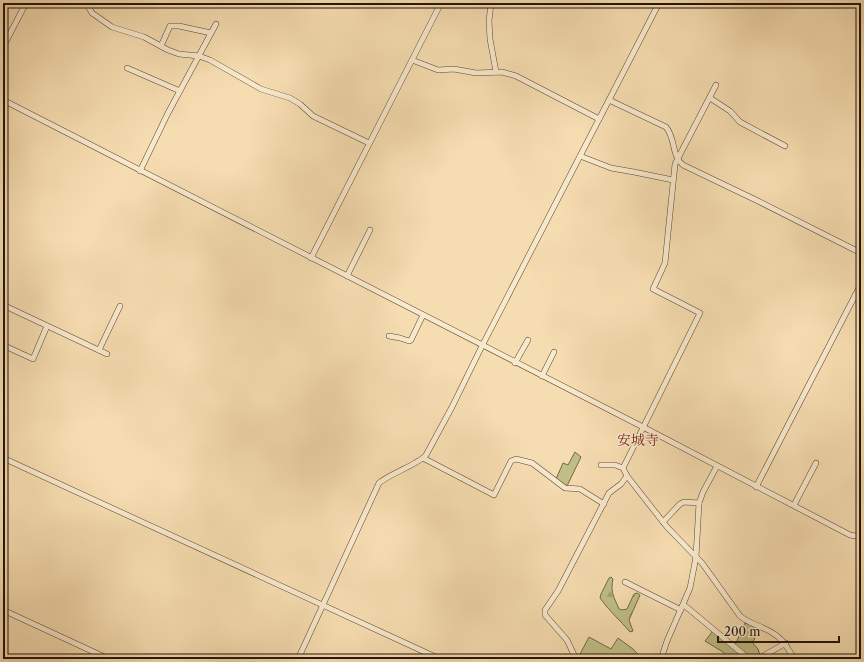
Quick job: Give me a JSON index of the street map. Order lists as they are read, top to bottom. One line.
{"districts":["安城寺"],"scale_bar":"200 m"}
